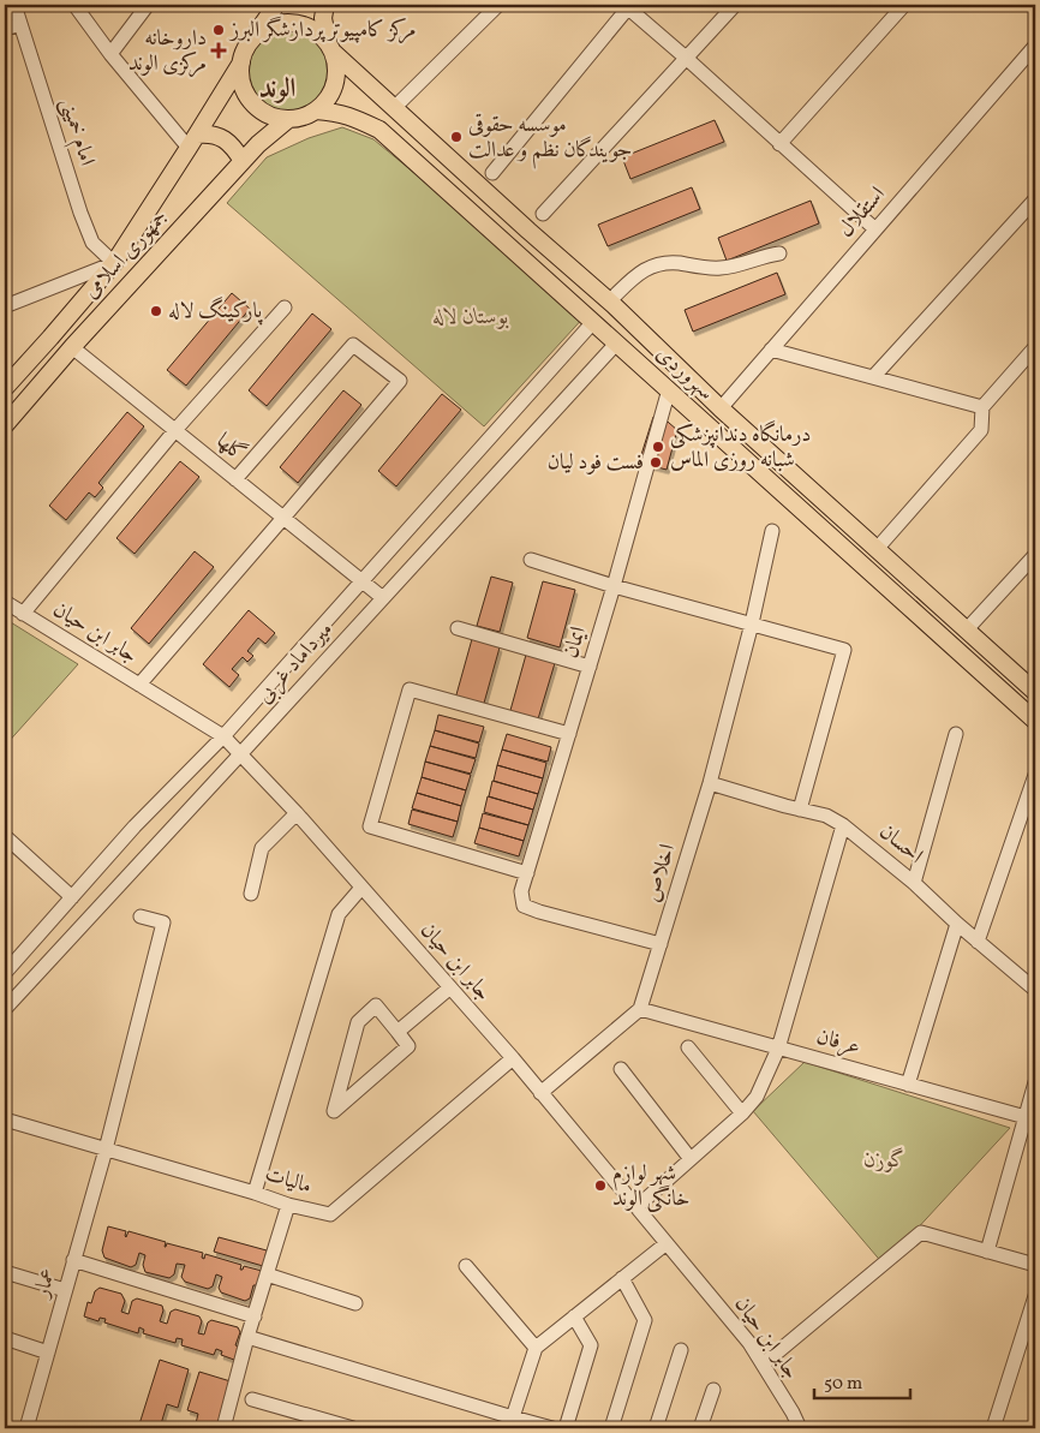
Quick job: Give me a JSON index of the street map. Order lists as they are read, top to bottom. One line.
{"streets":{"main road":["جمهوری اسلامی","سهروردی"],"street":["امام خمینی","استقلال","گلها","جابر ابن حیان","ایمان","میرداماد غربی","احسان","اخلاص","عرفان","مالیات","عمار"]},"crossings":[["امام خمینی","جمهوری اسلامی"],["استقلال","سهروردی"],["جمهوری اسلامی","سهروردی"],["جمهوری اسلامی","گلها"],["سهروردی","ایمان"],["سهروردی","میرداماد غربی"],["گلها","میرداماد غربی"],["جابر ابن حیان","میرداماد غربی"],["جابر ابن حیان","مالیات"],["ایمان","اخلاص"],["احسان","اخلاص"],["اخلاص","عرفان"],["مالیات","عمار"]],"districts":["الوند"],"parks":["بوستان لاله","گوزن"],"places":{"other":["مرکز کامپیوتر پردازشگر البرز","موسسه حقوقی جویندگان نظم و عدالت","پارکینگ لاله","درمانگاه دندان‍‍پزشکی شبانه روزی الماس","فست فود لیان","شهر لوازم خانگی الوند"],"health":["داروخانه مرکزی الوند"]},"scale_bar":"50 m"}
